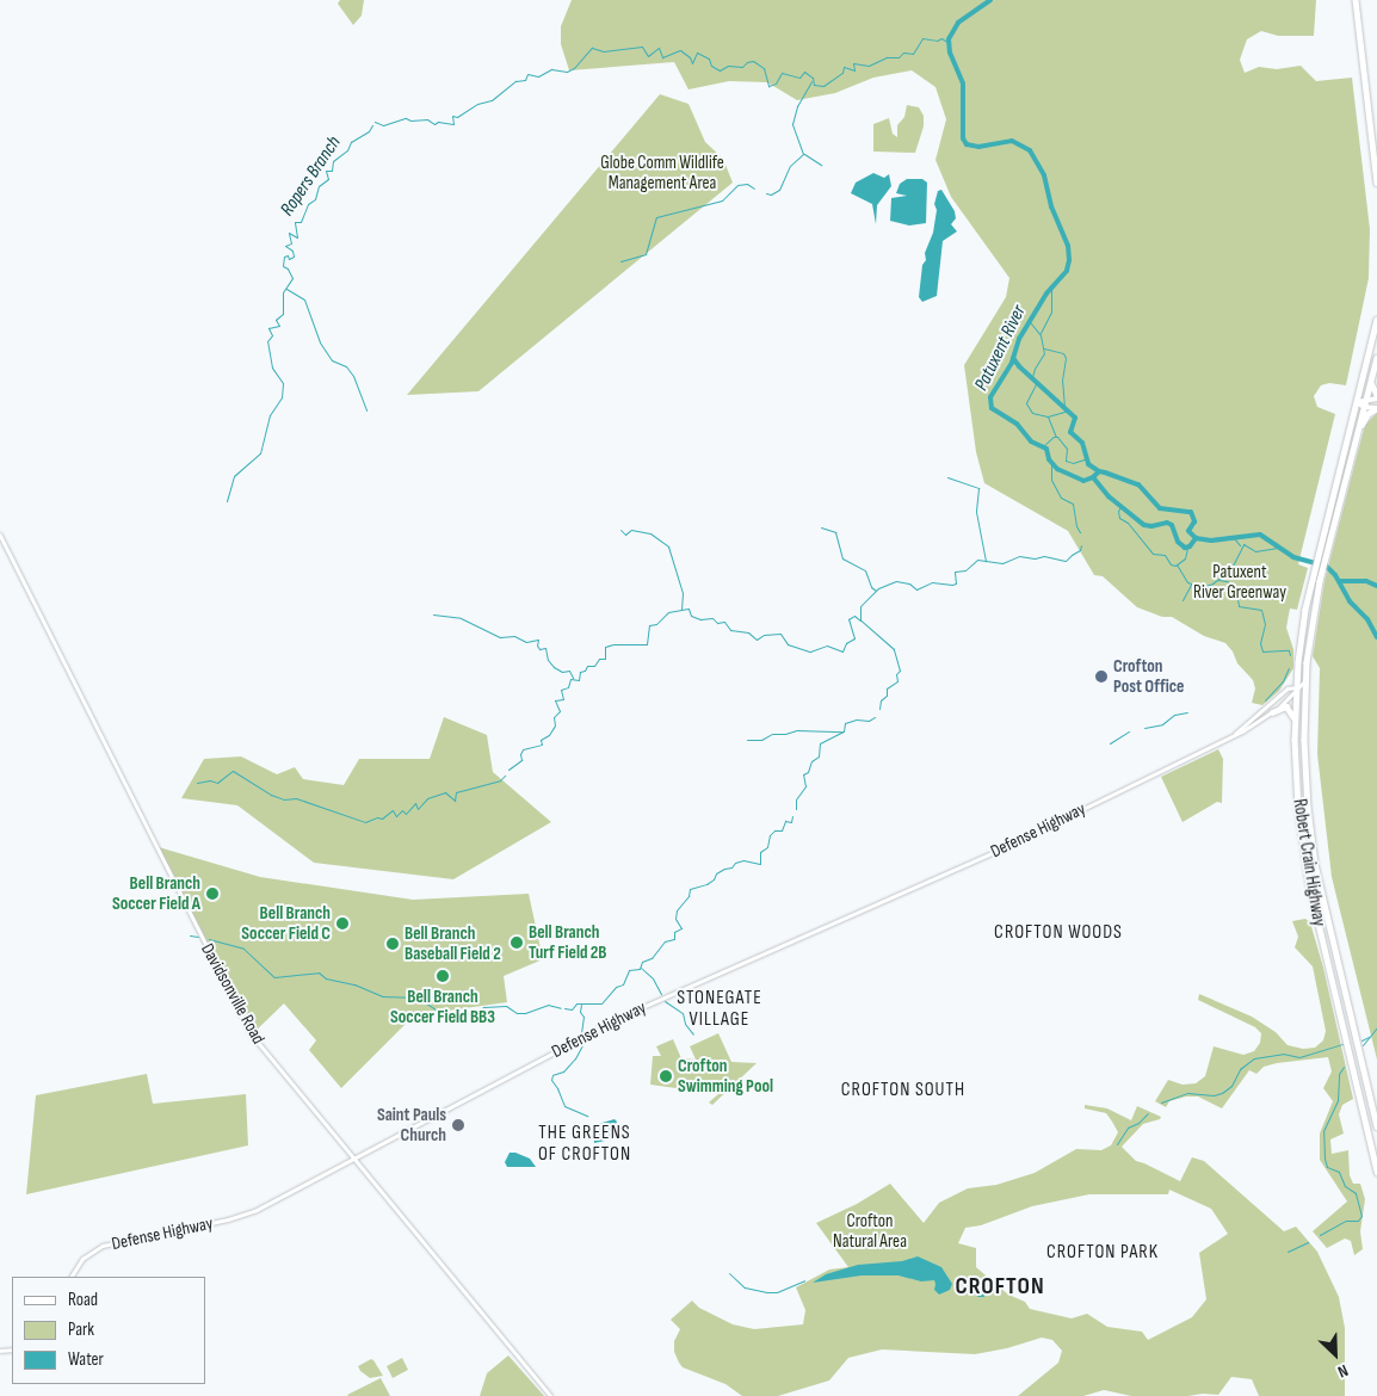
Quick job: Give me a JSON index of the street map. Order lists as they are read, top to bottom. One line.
{"streets":{"highway":["Robert Crain Highway"],"main road":["Defense Highway","Davidsonville Road"]},"crossings":[["Defense Highway","Robert Crain Highway"],["Defense Highway","Davidsonville Road"]],"districts":["CROFTON WOODS","STONEGATE VILLAGE","CROFTON SOUTH","THE GREENS OF CROFTON","CROFTON PARK","CROFTON"],"water":["Ropers Branch","Patuxent River"],"parks":["Globe Comm Wildlife Management Area","Patuxent River Greenway","Crofton Natural Area"],"places":["Crofton Post Office","Bell Branch Soccer Field A","Bell Branch Soccer Field C","Bell Branch Turf Field 2B","Bell Branch Baseball Field 2","Bell Branch Soccer Field BB3","Crofton Swimming Pool","Saint Pauls Church"],"legend":["Road","Park","Water"],"north":"bottom right"}
